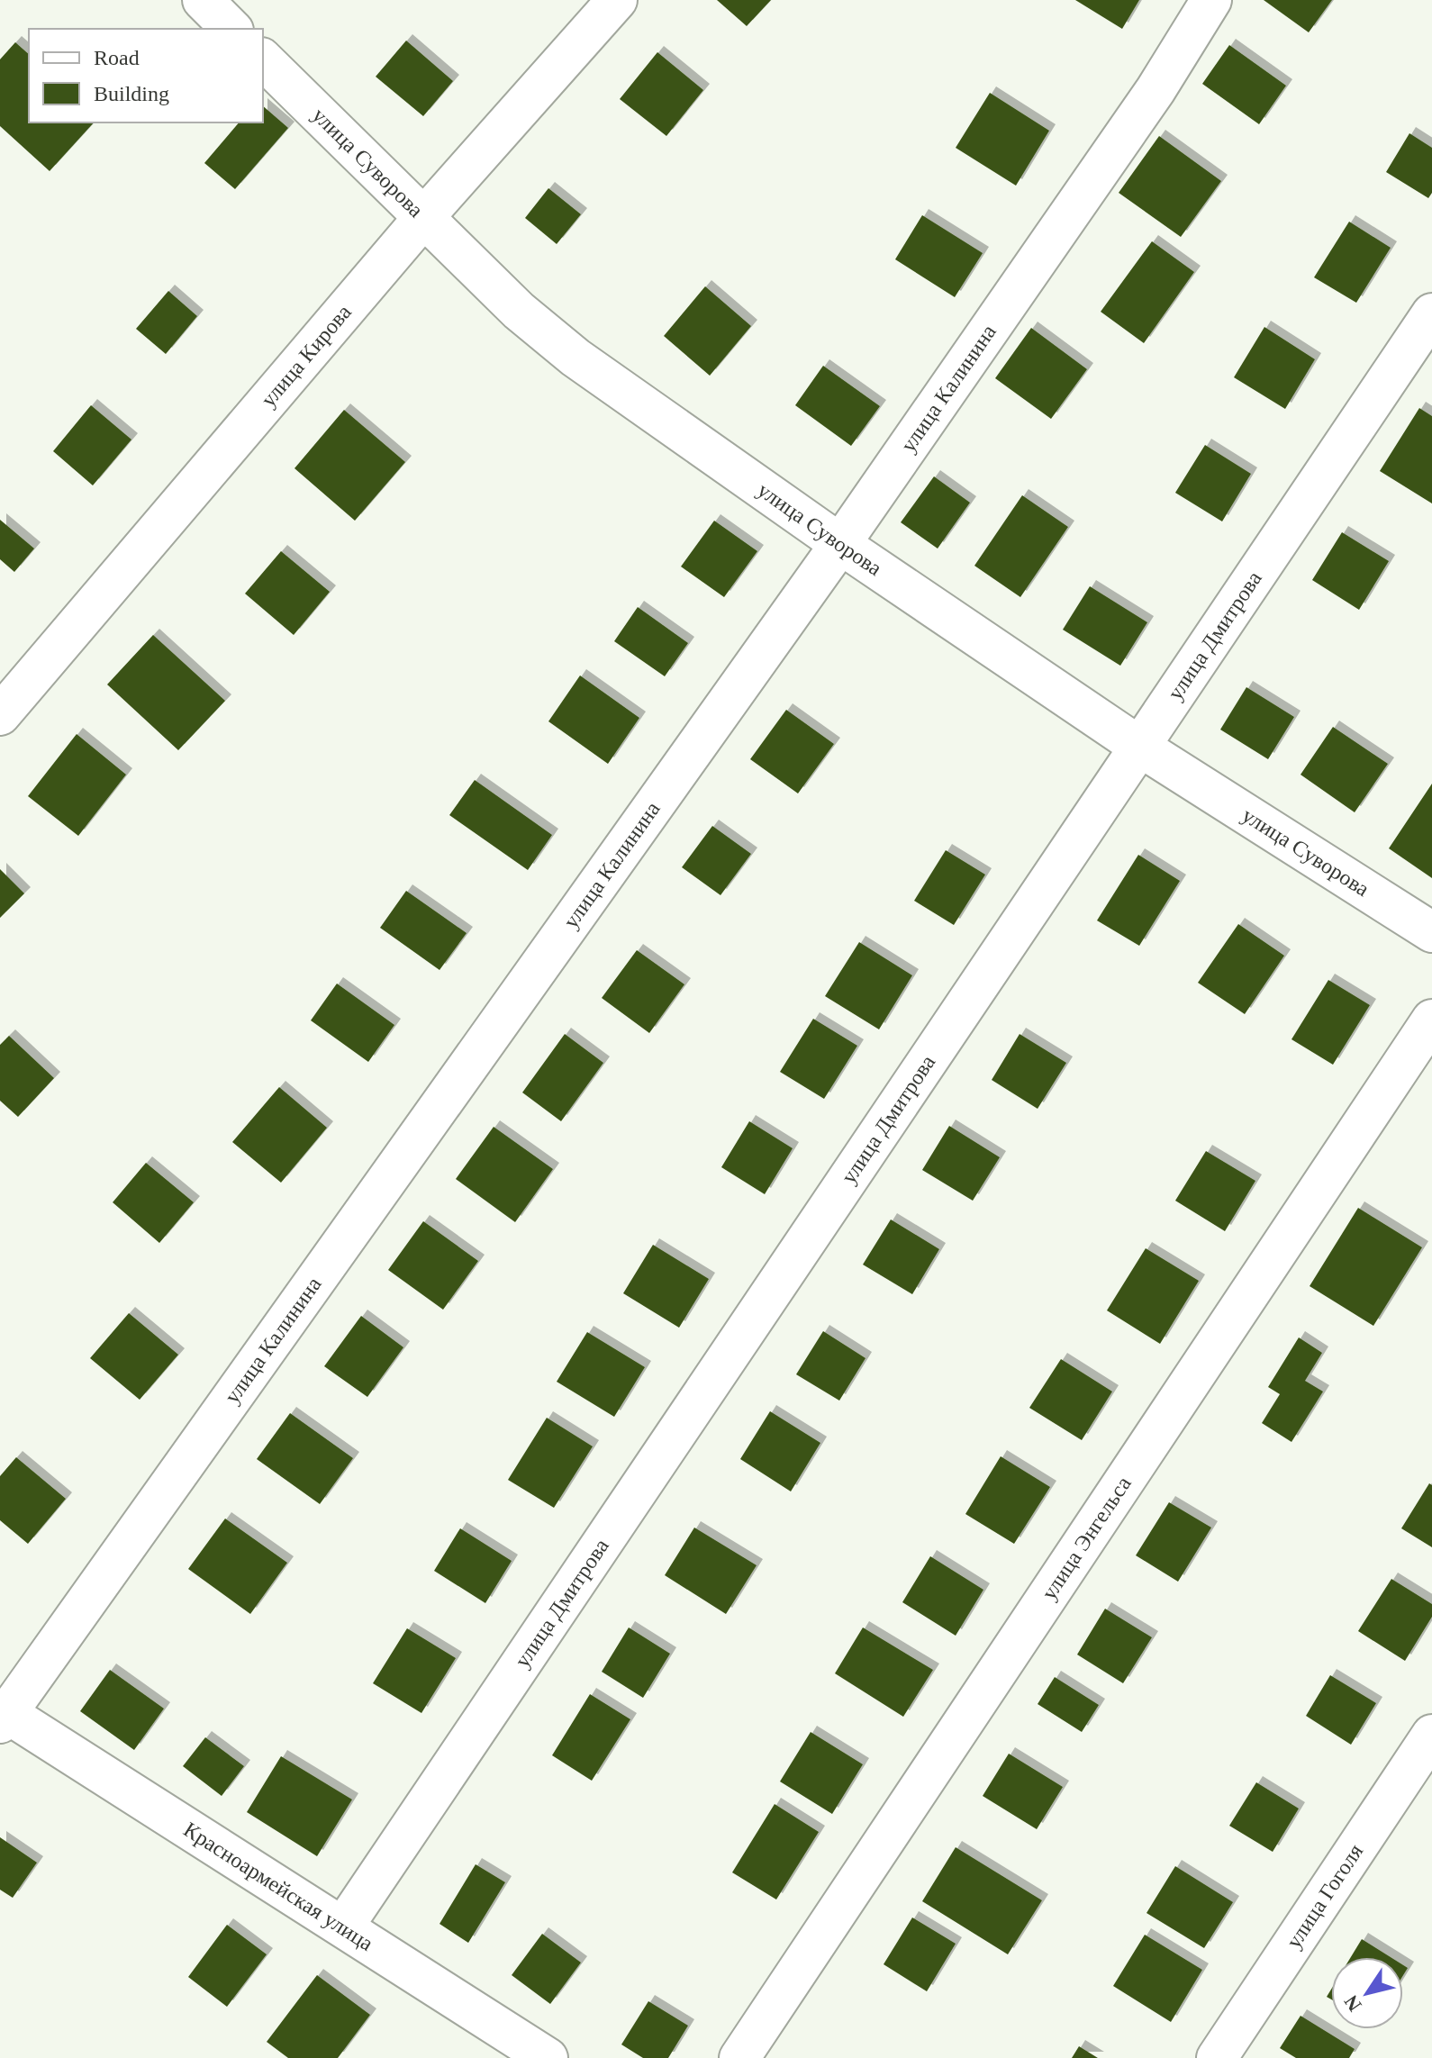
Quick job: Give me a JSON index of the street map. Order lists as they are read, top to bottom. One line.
{"streets":{"street":["улица Суворова","улица Кирова","улица Калинина","улица Дмитрова","улица Энгельса","Красноармейская улица","улица Гоголя"]},"crossings":[["улица Суворова","улица Кирова"],["улица Суворова","улица Калинина"],["улица Суворова","улица Дмитрова"],["улица Калинина","Красноармейская улица"],["улица Дмитрова","Красноармейская улица"]],"legend":["Road","Building"],"north":"bottom left"}
